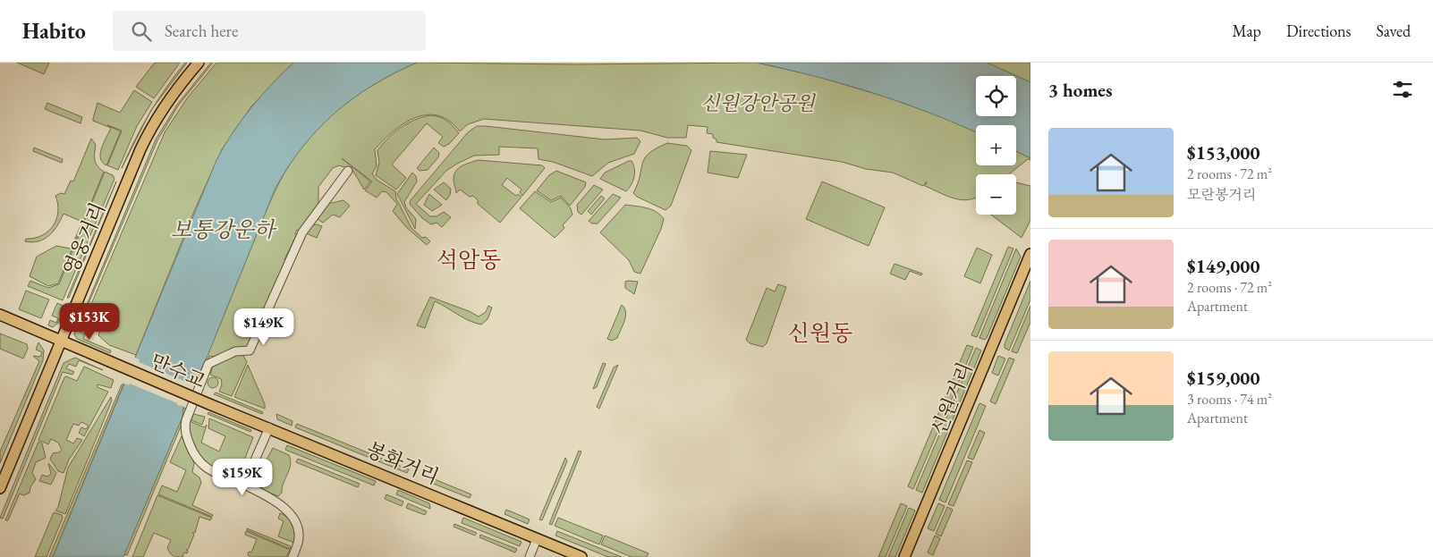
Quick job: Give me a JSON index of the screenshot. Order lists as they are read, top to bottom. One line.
{"streets":{"main road":["영웅거리","만수교","신원거리","봉화거리"]},"crossings":[["영웅거리","만수교"],["만수교","봉화거리"]],"districts":["석암동","신원동"],"water":["보통강운하"],"parks":["신원강안공원"],"page":{"header":"Habito","search":"Search here","nav":["Map","Directions","Saved"],"heading":"3 homes","map_buttons":["+","−"],"list":[{"name":"$153,000","note":"2 rooms · 72 m² · 모란봉거리"},{"name":"$149,000","note":"2 rooms · 72 m² · Apartment"},{"name":"$159,000","note":"3 rooms · 74 m² · Apartment"}],"price":["$153K","$149K","$159K"]}}
